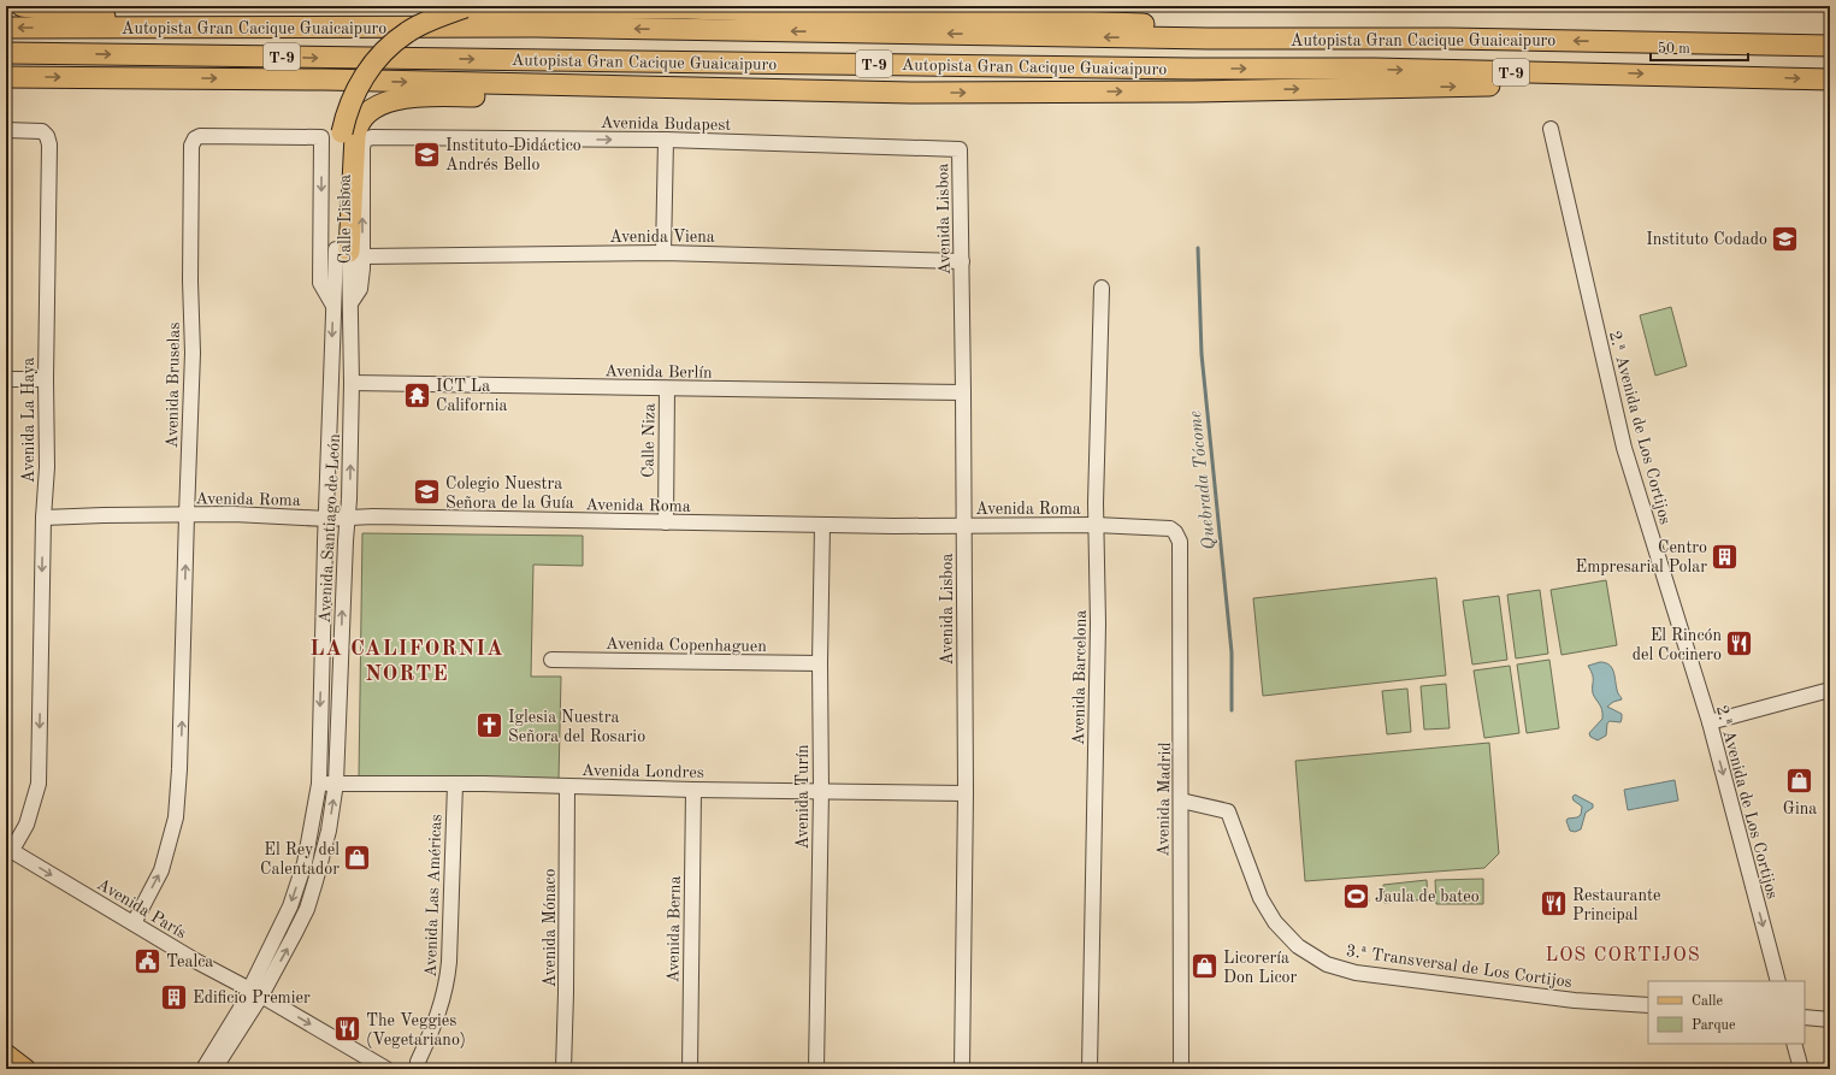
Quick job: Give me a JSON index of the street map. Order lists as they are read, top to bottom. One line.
{"streets":{"highway":["Autopista Gran Cacique Guaicaipuro","T-9"],"street":["Avenida Budapest","Calle Lisboa","Avenida Lisboa","Avenida Viena","Avenida Berlín","Avenida Bruselas","Avenida La Haya","2.ª Avenida de Los Cortijos","Calle Niza","Avenida Roma","Avenida Santiago de León","Avenida Copenhaguen","Avenida Barcelona","Avenida Londres","Avenida Turín","Avenida Madrid","Avenida Las Américas","Avenida París","Avenida Mónaco","Avenida Berna","3.ª Transversal de Los Cortijos"]},"crossings":[["Avenida Budapest","Calle Lisboa"],["Avenida Budapest","Avenida Lisboa"],["Calle Lisboa","Avenida Viena"],["Calle Lisboa","Avenida Santiago de León"],["Avenida Lisboa","Avenida Viena"],["Avenida Lisboa","Avenida Berlín"],["Avenida Lisboa","Avenida Roma"],["Avenida Lisboa","Avenida Londres"],["Avenida Viena","Avenida Santiago de León"],["Avenida Berlín","Calle Niza"],["Avenida Berlín","Avenida Santiago de León"],["Avenida Bruselas","Avenida Roma"],["Avenida Bruselas","Avenida Santiago de León"],["Avenida Bruselas","Avenida París"],["Avenida La Haya","Avenida Roma"],["Avenida La Haya","Avenida París"],["Calle Niza","Avenida Roma"],["Avenida Roma","Avenida Santiago de León"],["Avenida Roma","Avenida Barcelona"],["Avenida Roma","Avenida Turín"],["Avenida Roma","Avenida Madrid"],["Avenida Santiago de León","Avenida Londres"],["Avenida Santiago de León","Avenida París"],["Avenida Copenhaguen","Avenida Turín"],["Avenida Londres","Avenida Turín"],["Avenida Londres","Avenida Las Américas"],["Avenida Londres","Avenida Mónaco"],["Avenida Londres","Avenida Berna"],["Avenida Madrid","3.ª Transversal de Los Cortijos"]],"one_way":["Avenida Budapest","Calle Lisboa","Avenida La Haya","Avenida París"],"districts":["LA CALIFORNIA NORTE","LOS CORTIJOS"],"water":["Quebrada Tócome"],"places":{"school or university":["Instituto Didáctico Andrés Bello","Instituto Codado","Colegio Nuestra Señora de la Guía"],"temple":["ICT La California"],"building":["Centro Empresarial Polar","Edificio Premier"],"restaurant":["El Rincón del Cocinero","Restaurante Principal","The Veggies (Vegetariano)"],"church":["Iglesia Nuestra Señora del Rosario"],"shop":["Gina","El Rey del Calentador","Licorería Don Licor"],"sports":["Jaula de bateo"],"public building":["Tealca"]},"legend":["Calle","Parque"],"scale_bar":"50 m"}
